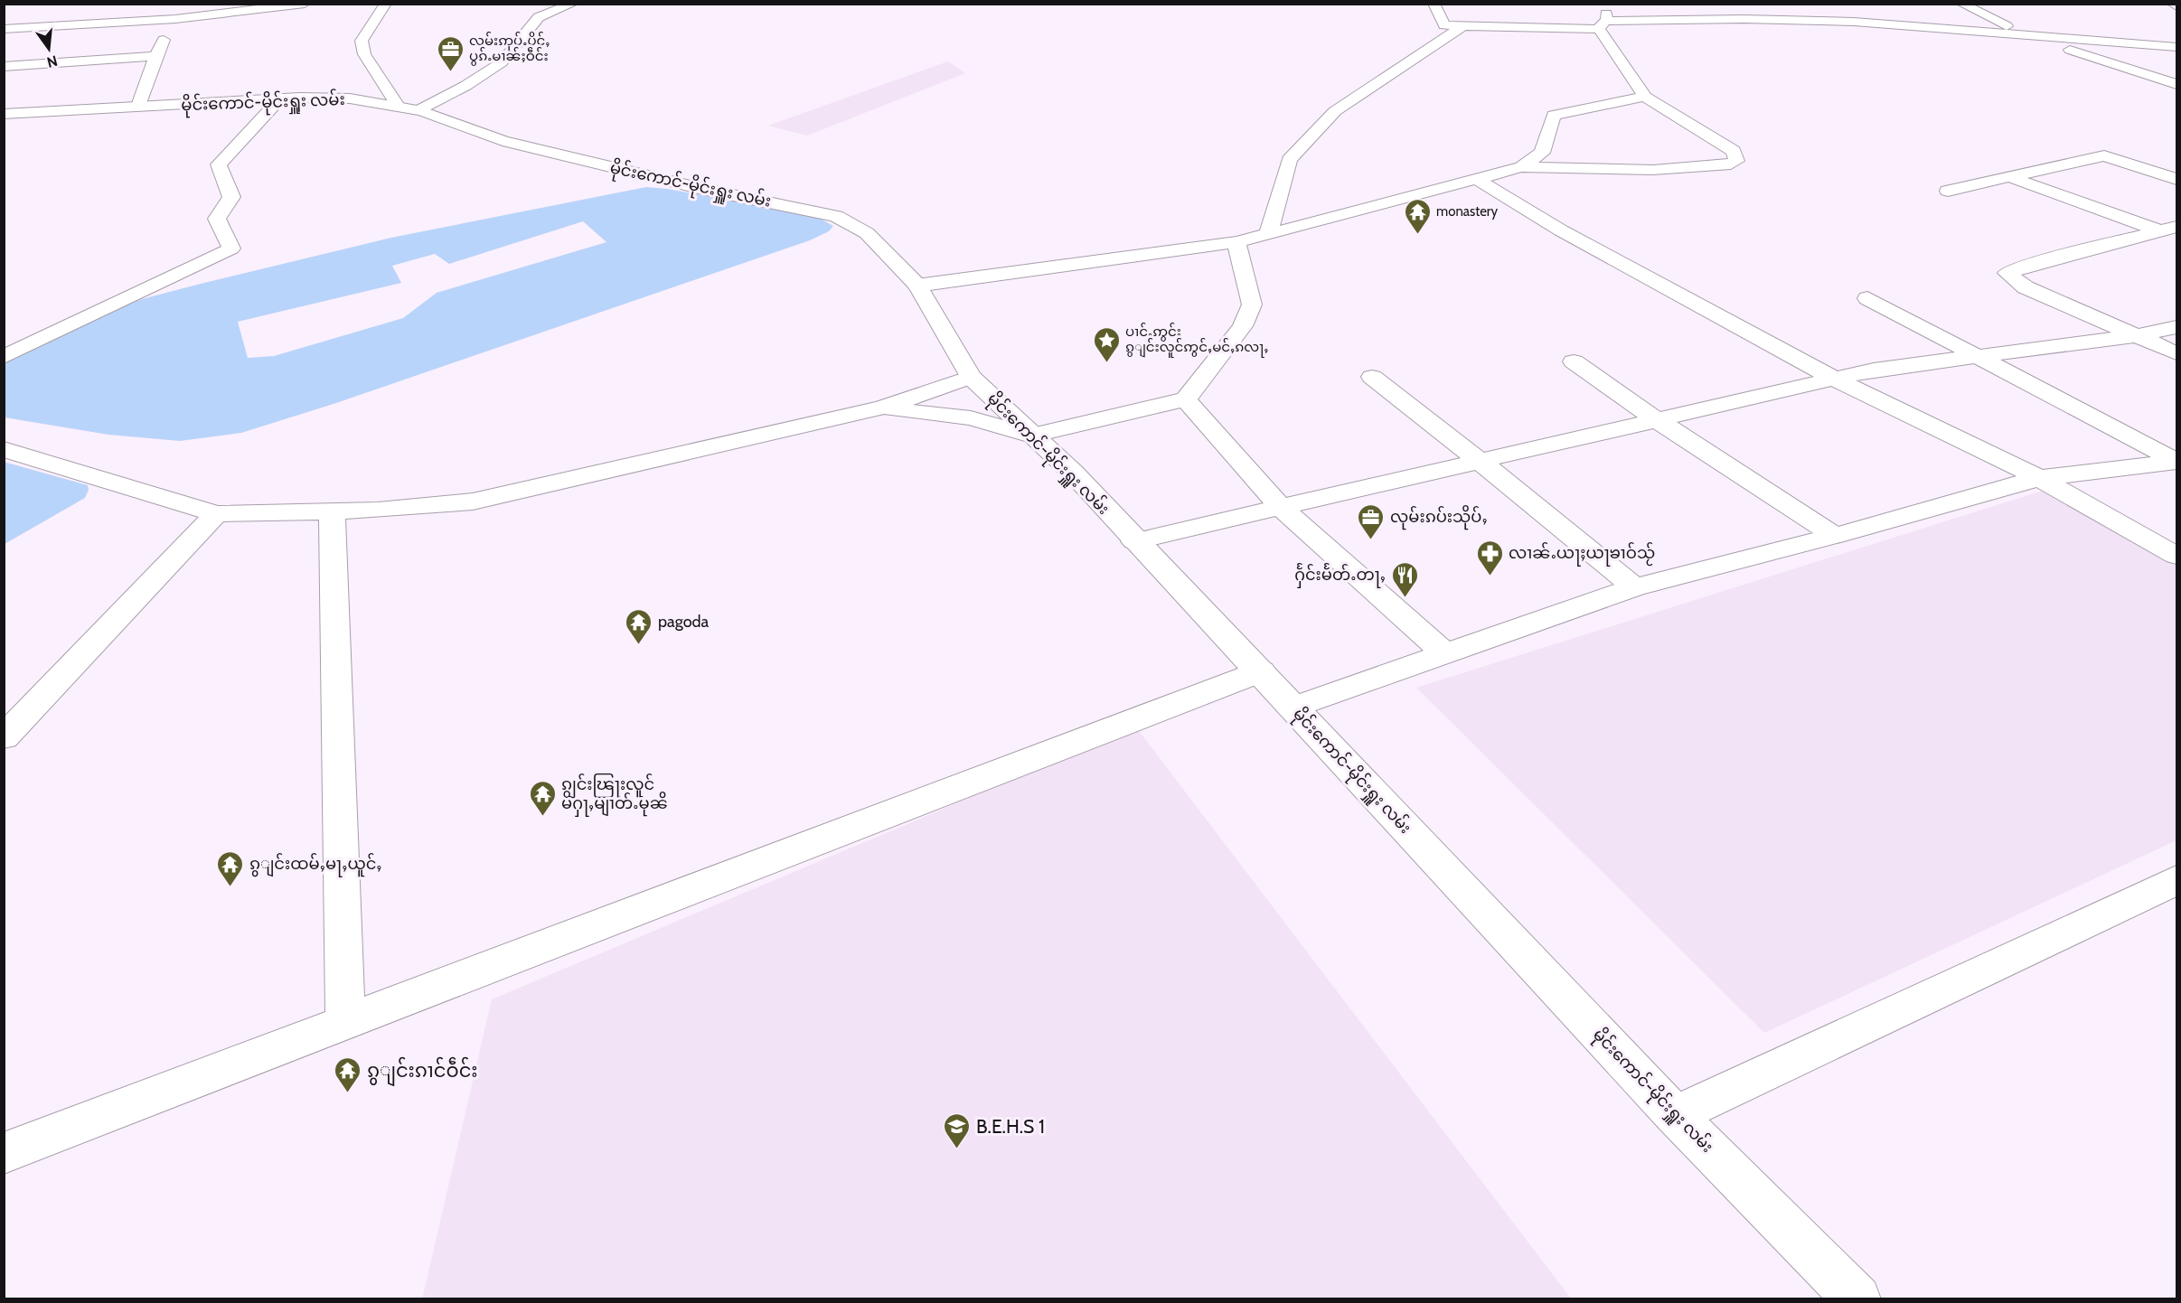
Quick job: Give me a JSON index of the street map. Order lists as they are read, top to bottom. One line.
{"streets":{"street":["မိုင်းကောင်-မိုင်းရှူး လမ်း"]},"places":{"office":["လုမ်းဢုပ်ႉပိူင်ႇ ပွၵ်ႉမၢၼ်ႈဝဵင်း","လုမ်းၵပ်းသိုပ်ႇ"],"temple":["monastery","pagoda","ၵျွင်းၽြႃးလူင် မႁႃႇမျၢတ်ႉမုၼိ","ၵွျင်းထမ်ႇမႃႇယူင်ႇ","ၵွျင်းၵၢင်ဝဵင်း"],"place":["ပၢင်ႇဢွင်ႈ ၵွျင်းလူင်ဢွင်ႇမင်ႇၵလႃႇ"],"pharmacy":["လၢၼ်ႉယႃႈယႃၶၢဝ်သႂ်"],"restaurant":["ႁႅင်းမႅတ်ႉတႃႇ"],"school or university":["B.E.H.S 1"]},"north":"bottom"}
